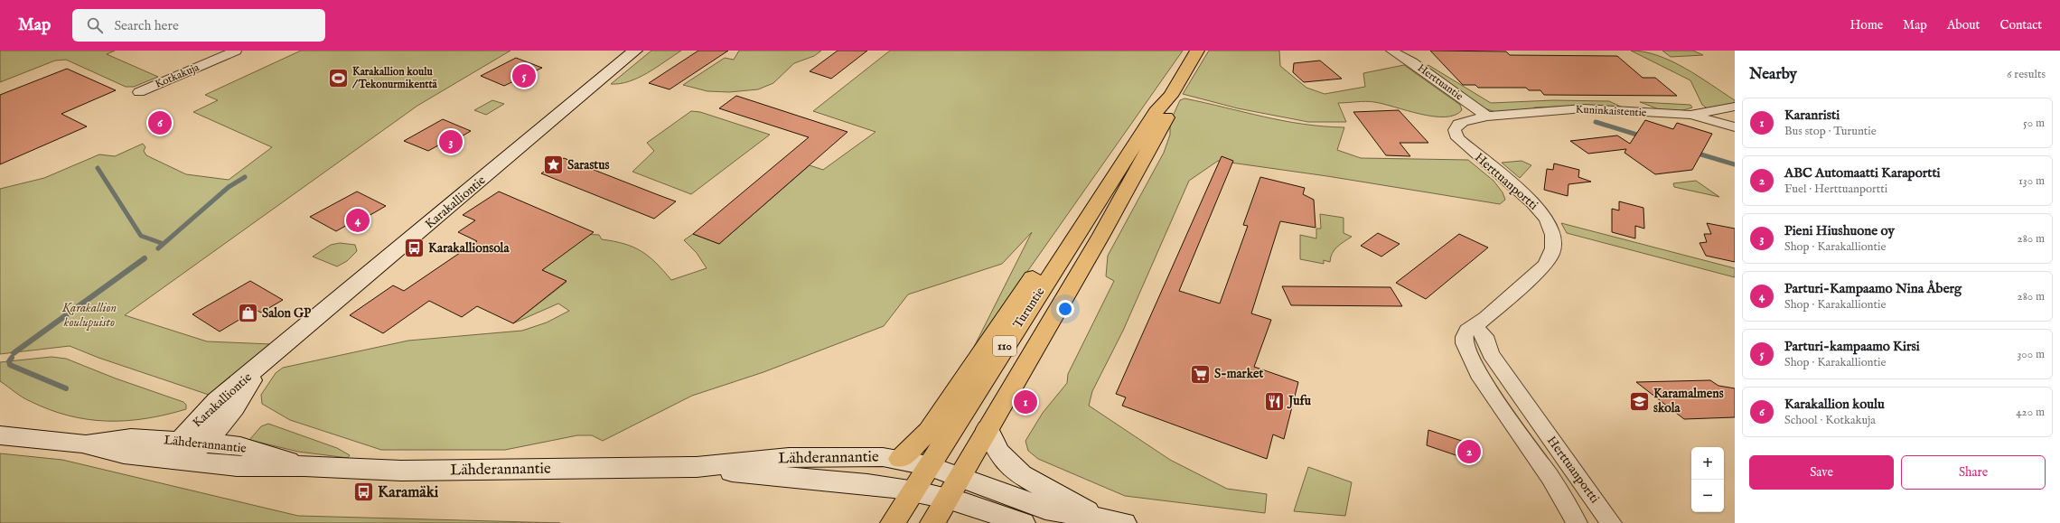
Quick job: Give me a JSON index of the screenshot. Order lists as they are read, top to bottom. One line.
{"streets":{"main road":["Turuntie","110"],"street":["Kotkakuja","Herttuantie","Kuninkaistentie","Herttuanportti","Karakalliontie","Lähderannantie"]},"crossings":[["Herttuantie","Kuninkaistentie"],["Herttuantie","Herttuanportti"],["Kuninkaistentie","Herttuanportti"],["Karakalliontie","Lähderannantie"],["Turuntie","Lähderannantie"]],"parks":["Karakallion koulupuisto"],"places":{"sports":["Karakallion koulu / Tekonurmikenttä"],"place":["Sarastus"],"bus stop":["Karakallionsola","Karamäki"],"shop":["Salon GP"],"supermarket":["S-market"],"restaurant":["Jufu"],"school or university":["Karamalmens skola"]},"page":{"header":"Map","search":"Search here","nav":["Home","Map","About","Contact"],"heading":["Nearby","6 results"],"pins":["5","6","3","4","1","2"],"list":[{"mark":"1","name":"Karanristi","note":"Bus stop · Turuntie","value":"50 m"},{"mark":"2","name":"ABC Automaatti Karaportti","note":"Fuel · Herttuanportti","value":"130 m"},{"mark":"3","name":"Pieni Hiushuone oy","note":"Shop · Karakalliontie","value":"280 m"},{"mark":"4","name":"Parturi-Kampaamo Nina Åberg","note":"Shop · Karakalliontie","value":"280 m"},{"mark":"5","name":"Parturi-kampaamo Kirsi","note":"Shop · Karakalliontie","value":"300 m"},{"mark":"6","name":"Karakallion koulu","note":"School · Kotkakuja","value":"420 m"}],"buttons":["Save","Share"],"map_buttons":["+","−"]}}
